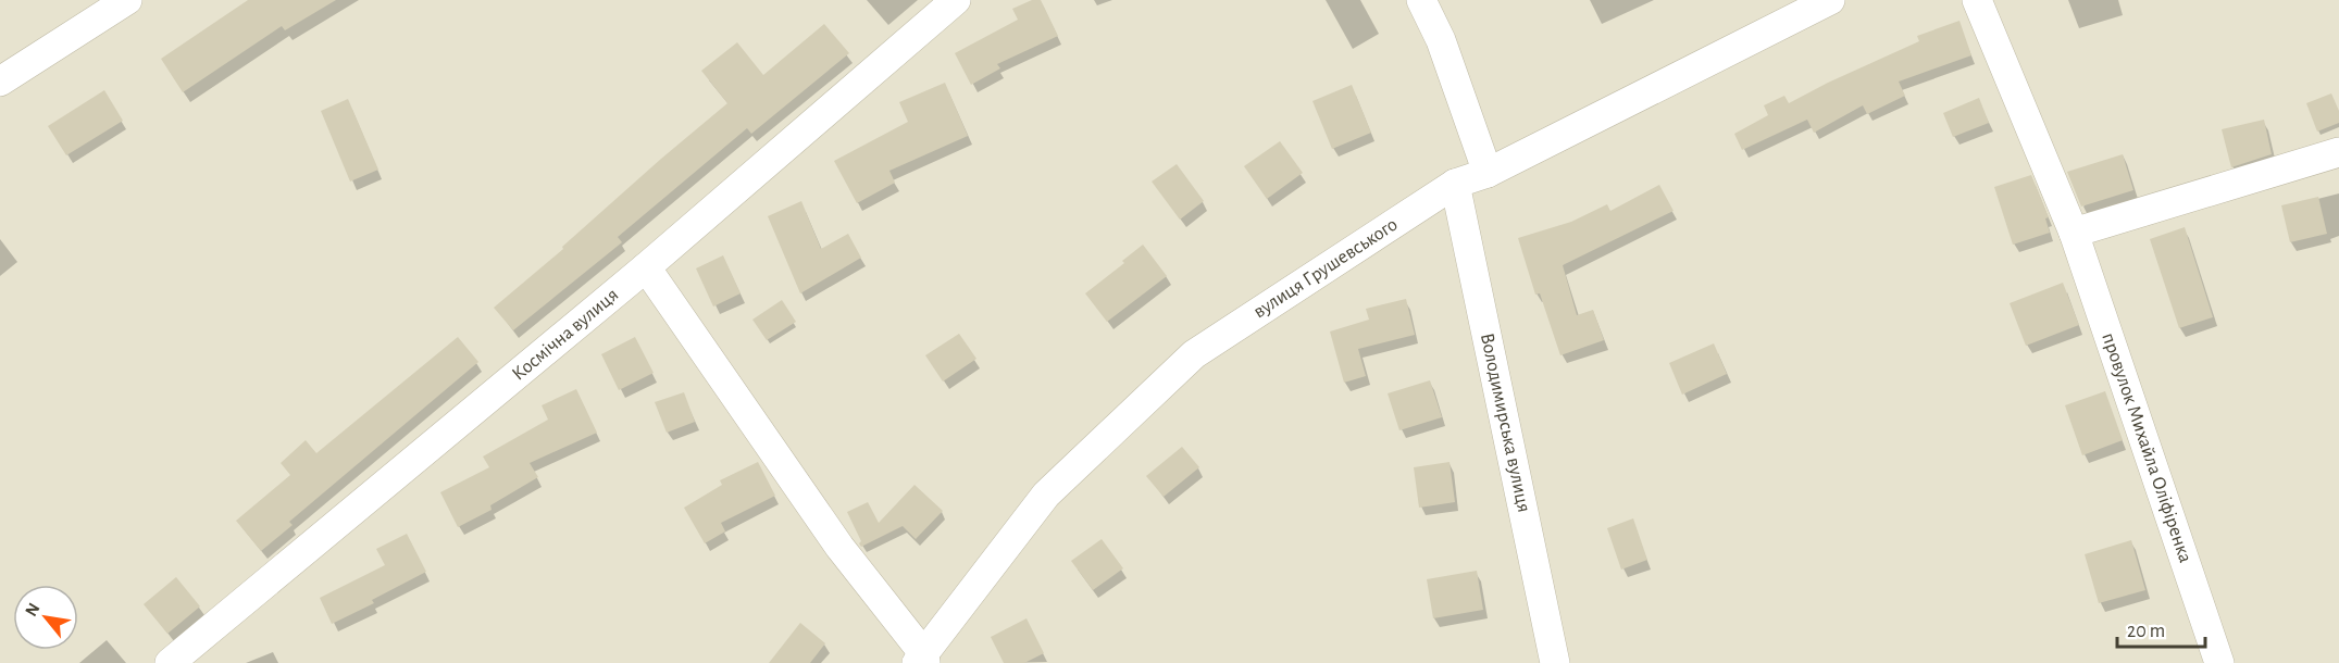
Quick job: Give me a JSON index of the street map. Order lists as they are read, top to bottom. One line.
{"streets":{"street":["вулиця Грушевського","Космічна вулиця","Володимирська вулиця","провулок Михайла Оліфіренка"]},"crossings":[["вулиця Грушевського","Володимирська вулиця"]],"scale_bar":"20 m","north":"top left"}
